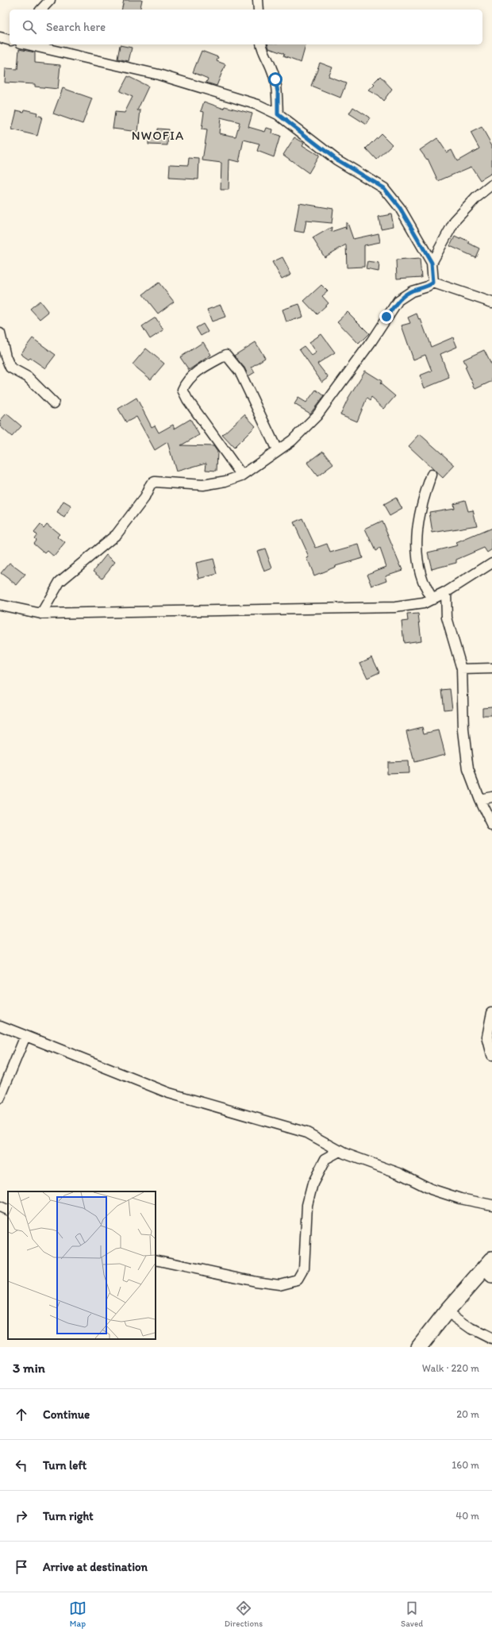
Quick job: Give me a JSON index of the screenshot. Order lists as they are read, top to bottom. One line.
{"districts":["NWOFIA"],"page":{"search":"Search here","heading":["3 min","Walk · 220 m"],"list":[["Continue","20 m"],["Turn left","160 m"],["Turn right","40 m"],"Arrive at destination"],"nav":["Map","Directions","Saved"]}}
